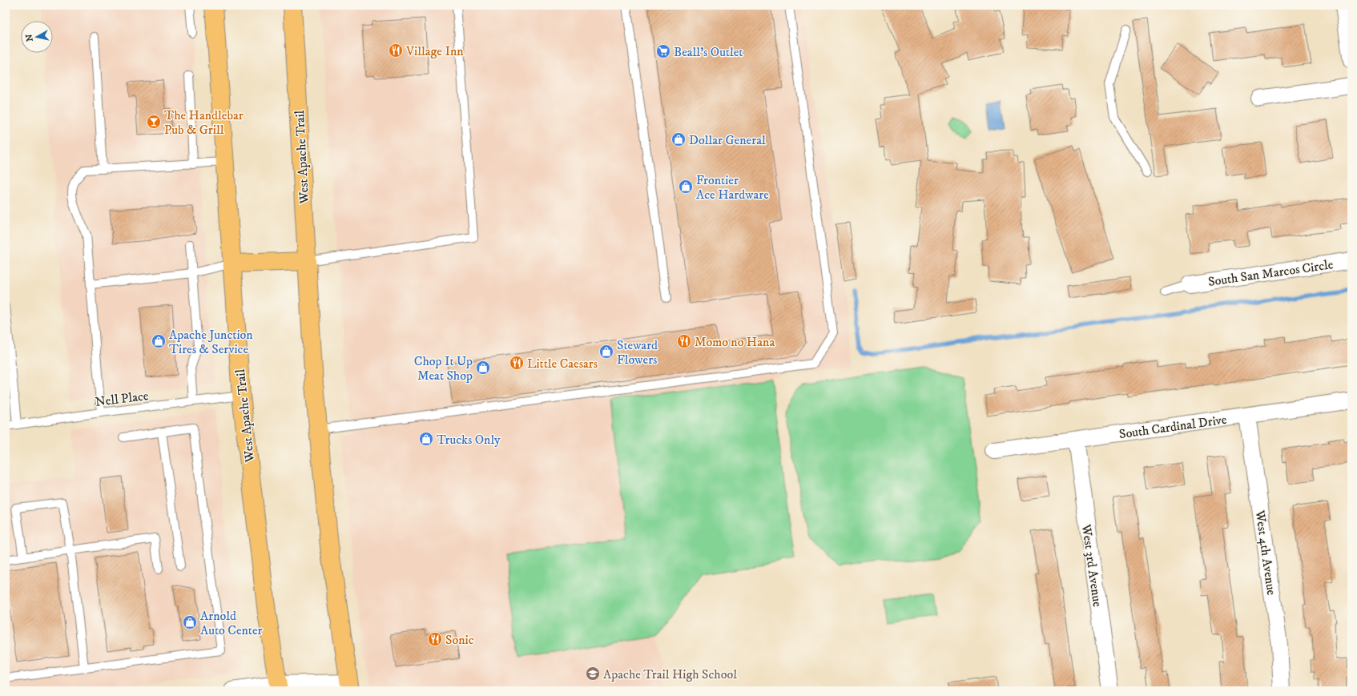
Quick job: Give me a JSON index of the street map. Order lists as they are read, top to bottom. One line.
{"streets":{"main road":["West Apache Trail"],"street":["South San Marcos Circle","South Cardinal Drive","West 4th Avenue","West 3rd Avenue"],"lane":["Nell Place"]},"crossings":[["West Apache Trail","Nell Place"],["South Cardinal Drive","West 4th Avenue"],["South Cardinal Drive","West 3rd Avenue"]],"places":{"restaurant":["Village Inn","Momo no Hana","Little Caesars","Sonic"],"supermarket":["Beall's Outlet"],"bar":["The Handlebar Pub & Grill"],"shop":["Dollar General","Frontier Ace Hardware","Apache Junction Tires & Service","Steward Flowers","Chop It Up Meat Shop","Trucks Only","Arnold Auto Center"],"school or university":["Apache Trail High School"]},"north":"left"}
